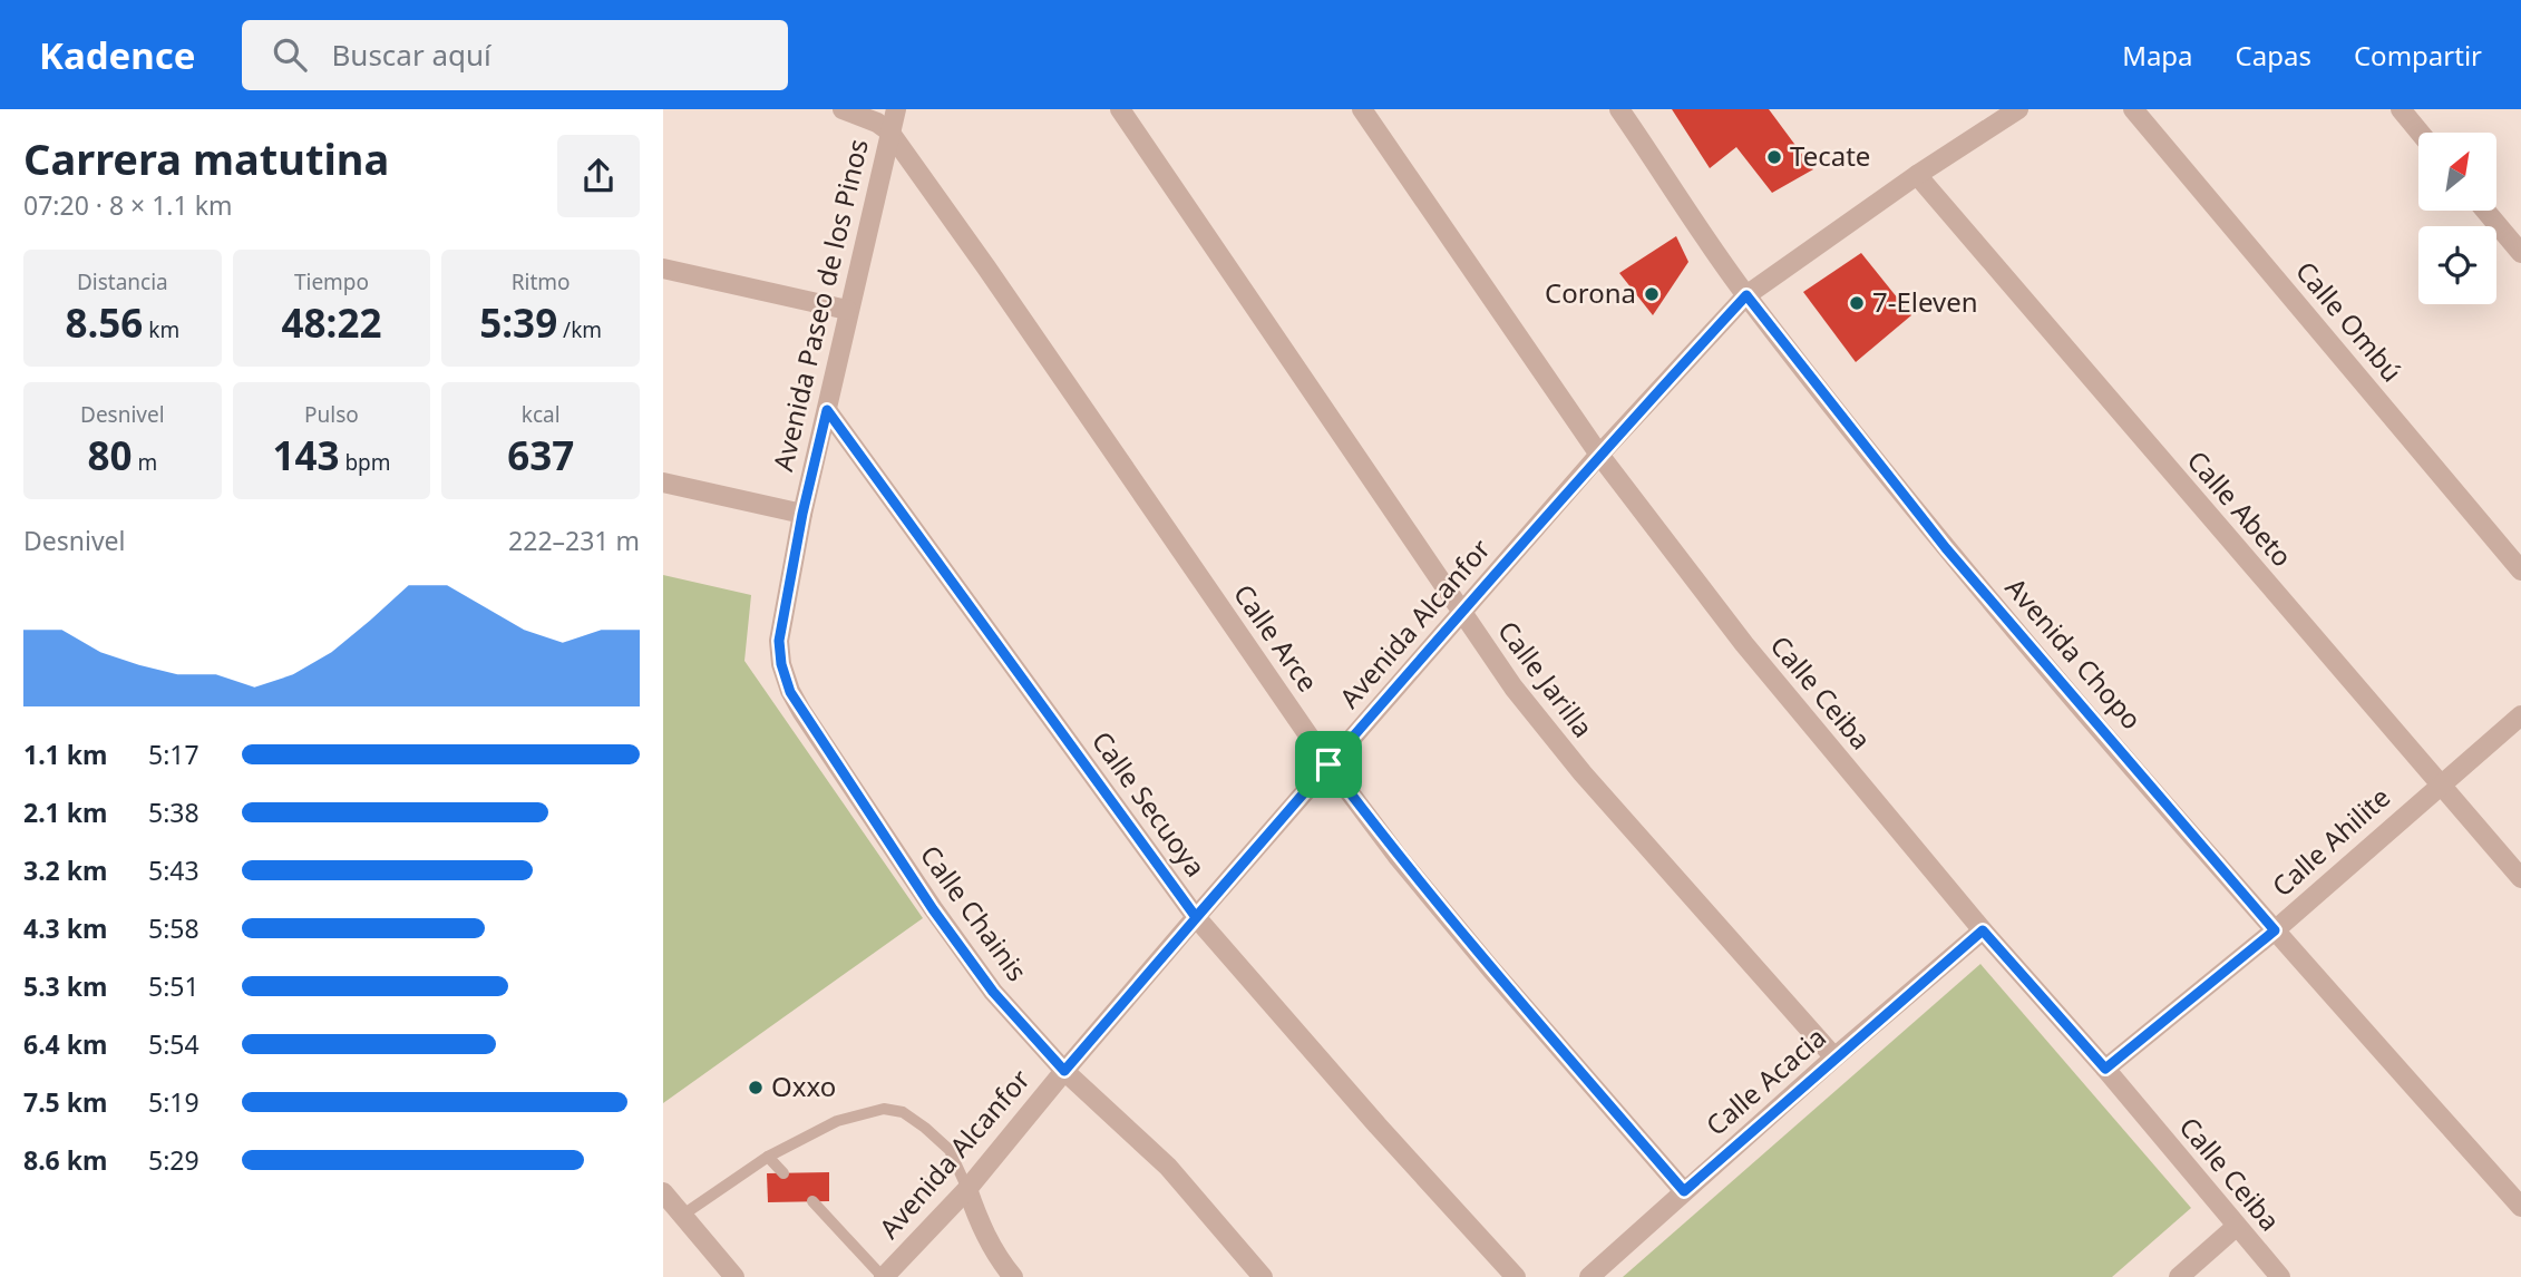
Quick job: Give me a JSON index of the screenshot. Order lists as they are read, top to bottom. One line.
{"streets":{"street":["Avenida Paseo de los Pinos","Calle Ombú","Calle Abeto","Avenida Alcanfor","Calle Arce","Avenida Chopo","Calle Jarilla","Calle Ceiba","Calle Secuoya","Calle Ahilite","Calle Chainis","Calle Acacia"]},"crossings":[["Avenida Paseo de los Pinos","Calle Arce"],["Avenida Paseo de los Pinos","Calle Secuoya"],["Avenida Paseo de los Pinos","Calle Chainis"],["Calle Abeto","Avenida Alcanfor"],["Calle Abeto","Calle Ahilite"],["Avenida Alcanfor","Calle Arce"],["Avenida Alcanfor","Avenida Chopo"],["Avenida Alcanfor","Calle Jarilla"],["Avenida Alcanfor","Calle Ceiba"],["Avenida Alcanfor","Calle Secuoya"],["Avenida Alcanfor","Calle Chainis"],["Calle Arce","Calle Acacia"],["Avenida Chopo","Calle Ahilite"],["Calle Jarilla","Calle Acacia"],["Calle Ceiba","Calle Ahilite"],["Calle Ceiba","Calle Acacia"]],"places":["Tecate","Corona","7-Eleven","Oxxo"],"north":"top right","page":{"header":"Kadence","search":"Buscar aquí","nav":["Mapa","Capas","Compartir"],"heading":["Carrera matutina","07:20 · 8 × 1.1 km"],"stats":[["Distancia","8.56 km"],["Tiempo","48:22"],["Ritmo","5:39 /km"],["Desnivel","80 m"],["Pulso","143 bpm"],["kcal","637"]],"chart":["Desnivel","222–231 m"],"list":[{"name":"1.1 km","note":"5:17"},{"name":"2.1 km","note":"5:38"},{"name":"3.2 km","note":"5:43"},{"name":"4.3 km","note":"5:58"},{"name":"5.3 km","note":"5:51"},{"name":"6.4 km","note":"5:54"},{"name":"7.5 km","note":"5:19"},{"name":"8.6 km","note":"5:29"}]}}
